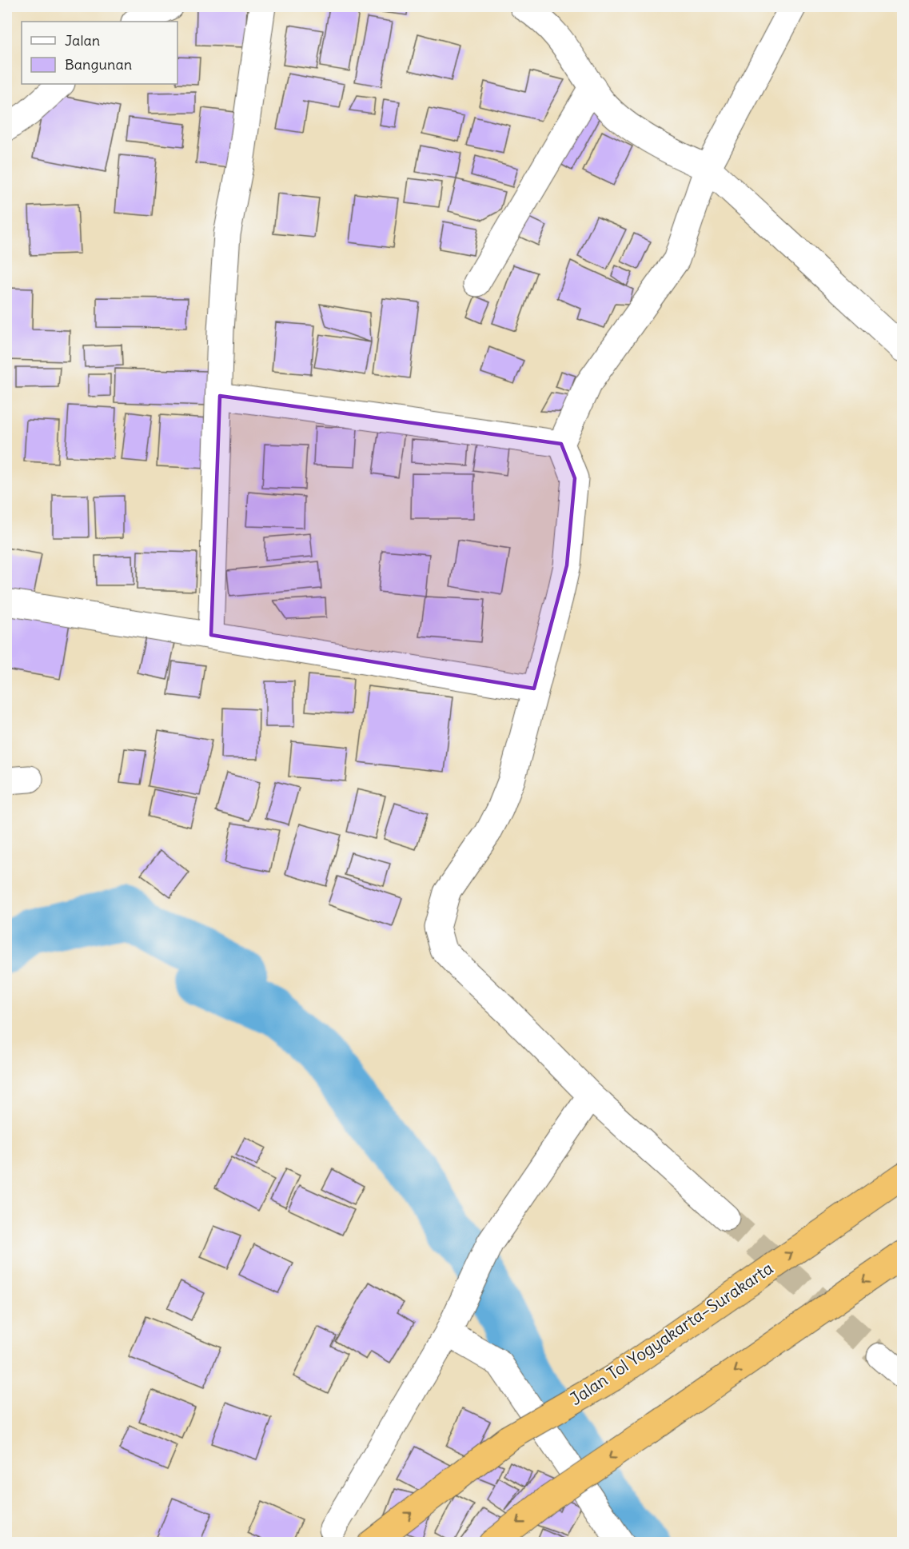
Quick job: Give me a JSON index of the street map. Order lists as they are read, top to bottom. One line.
{"streets":{"highway":["Jalan Tol Yogyakarta–Surakarta"]},"legend":["Jalan","Bangunan"]}
